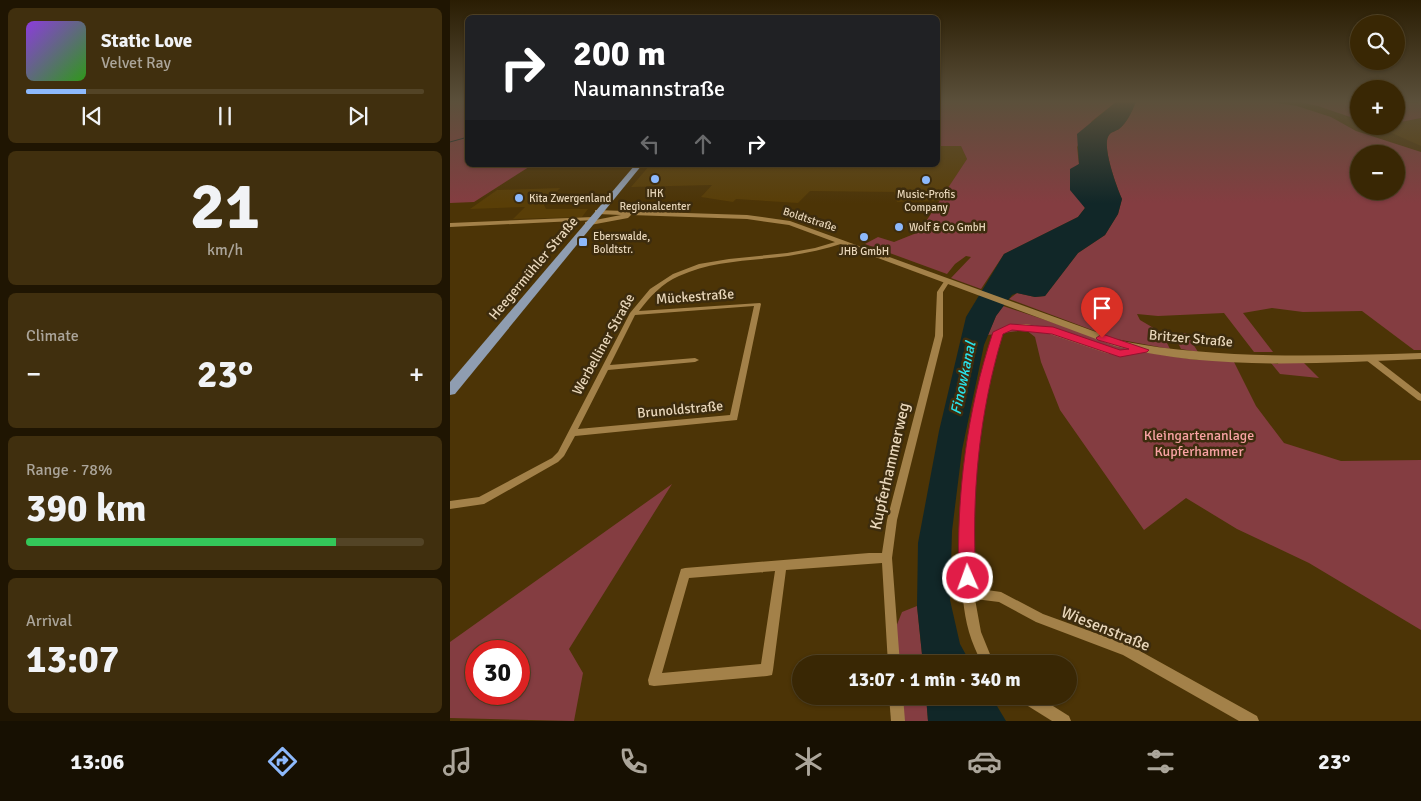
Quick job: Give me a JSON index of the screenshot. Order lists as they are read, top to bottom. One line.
{"streets":{"main road":["Boldtstraße","Heegermühler Straße","Britzer Straße"],"street":["Mückestraße","Werbelliner Straße","Brunoldstraße","Kupferhammerweg","Wiesenstraße"]},"crossings":[["Boldtstraße","Heegermühler Straße"],["Boldtstraße","Britzer Straße"],["Boldtstraße","Werbelliner Straße"],["Boldtstraße","Kupferhammerweg"],["Mückestraße","Werbelliner Straße"],["Mückestraße","Brunoldstraße"],["Werbelliner Straße","Brunoldstraße"]],"water":["Finowkanal"],"parks":["Kleingartenanlage Kupferhammer"],"places":{"other":["IHK Regionalcenter","Music-Profis Company","Kita Zwergenland","Wolf & Co GmbH","JHB GmbH"],"transit":["Eberswalde, Boldtstr."]},"page":{"map_buttons":["+","−"],"turn":["200 m","Naumannstraße"],"song":["Static Love","Velvet Ray"],"tile":[["21","km/h"],"Climate",["Range · 78%","390 km"],["Arrival","13:07"]],"heat":["−","23°","+"],"limit":"30","trip":"13:07 · 1 min · 340 m","tabs":["13:06","23°"]}}
